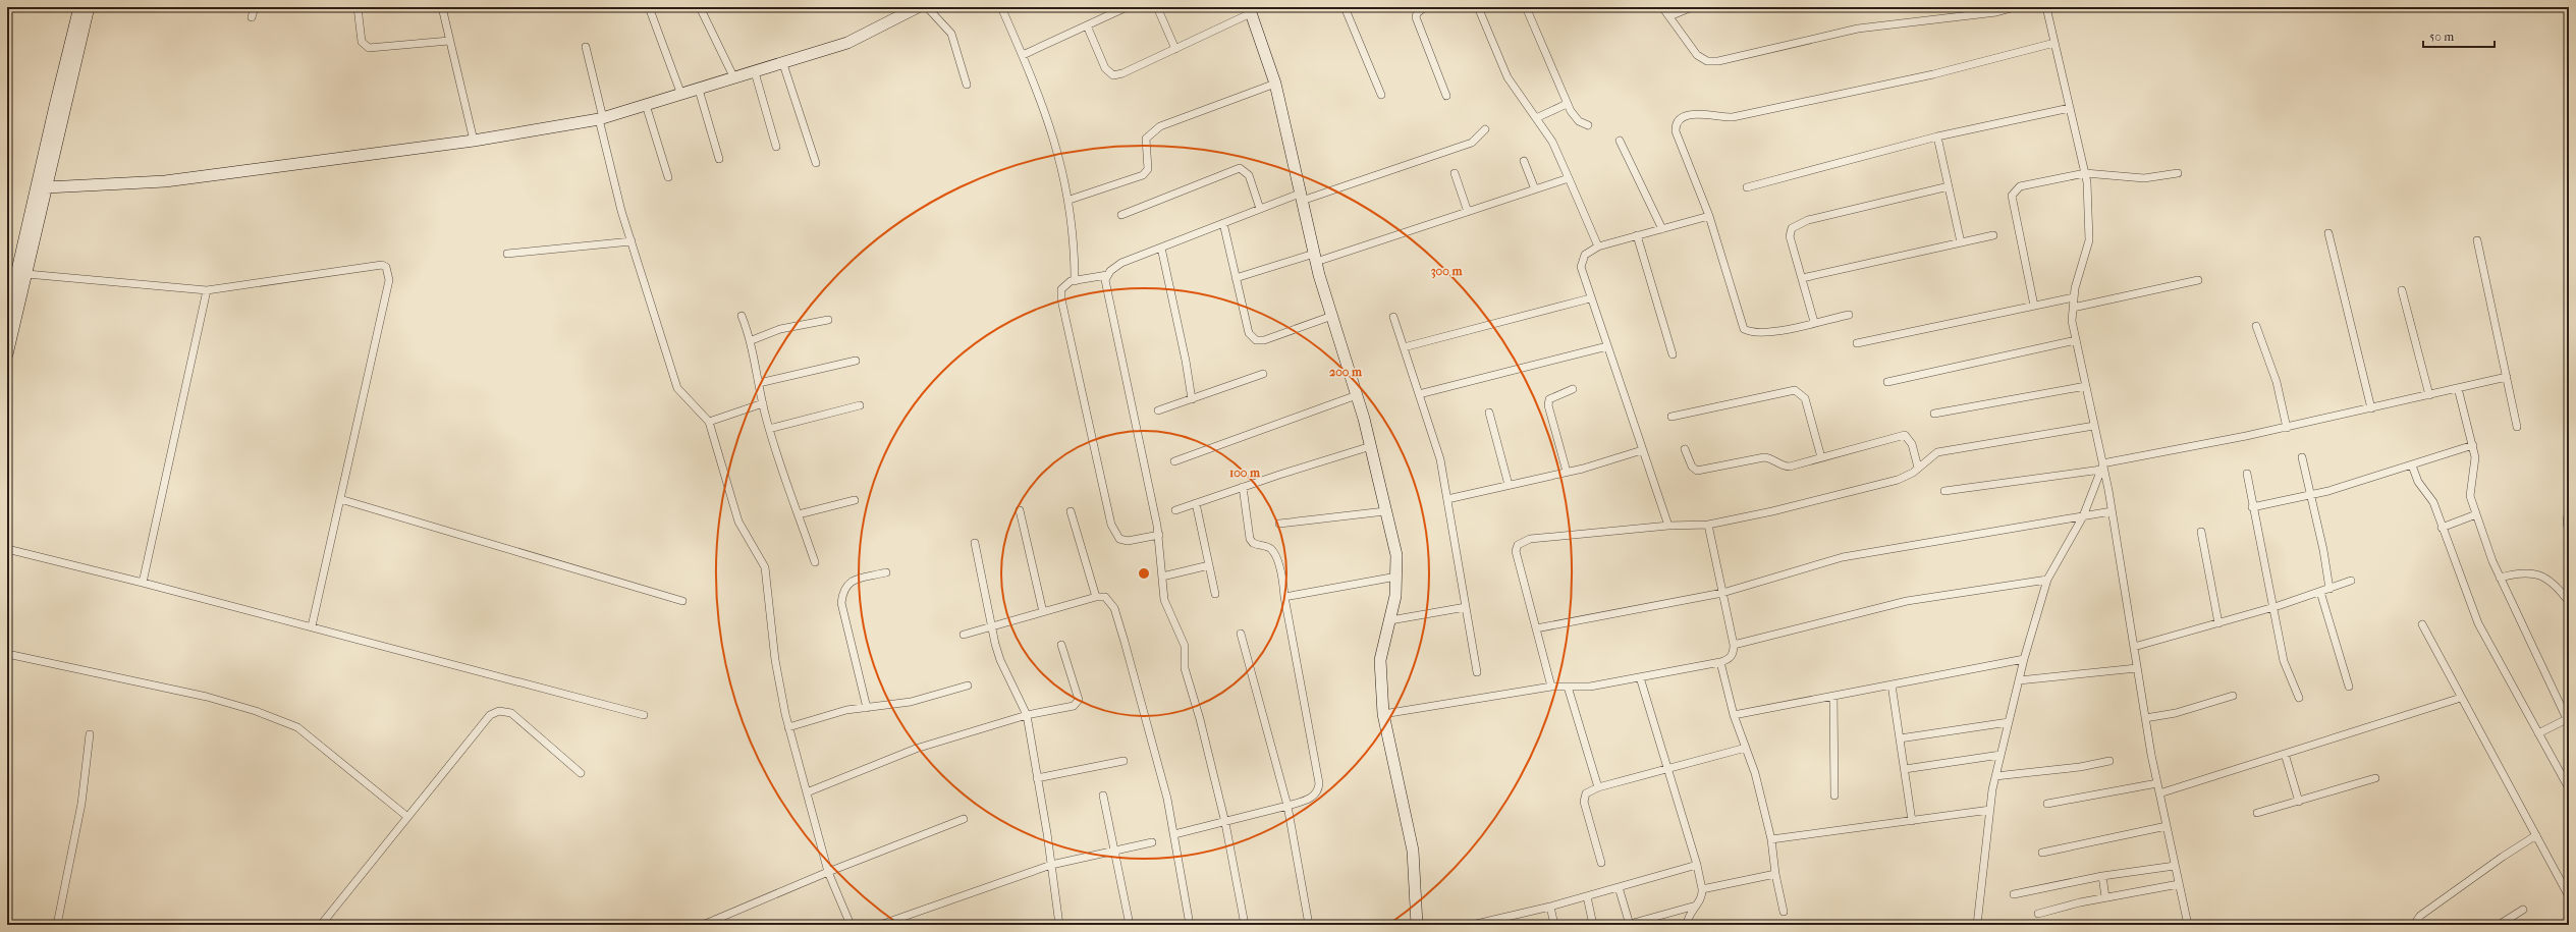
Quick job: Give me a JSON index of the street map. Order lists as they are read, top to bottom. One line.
{"scale_bar":"50 m","rings":["300 m","200 m","100 m"]}
